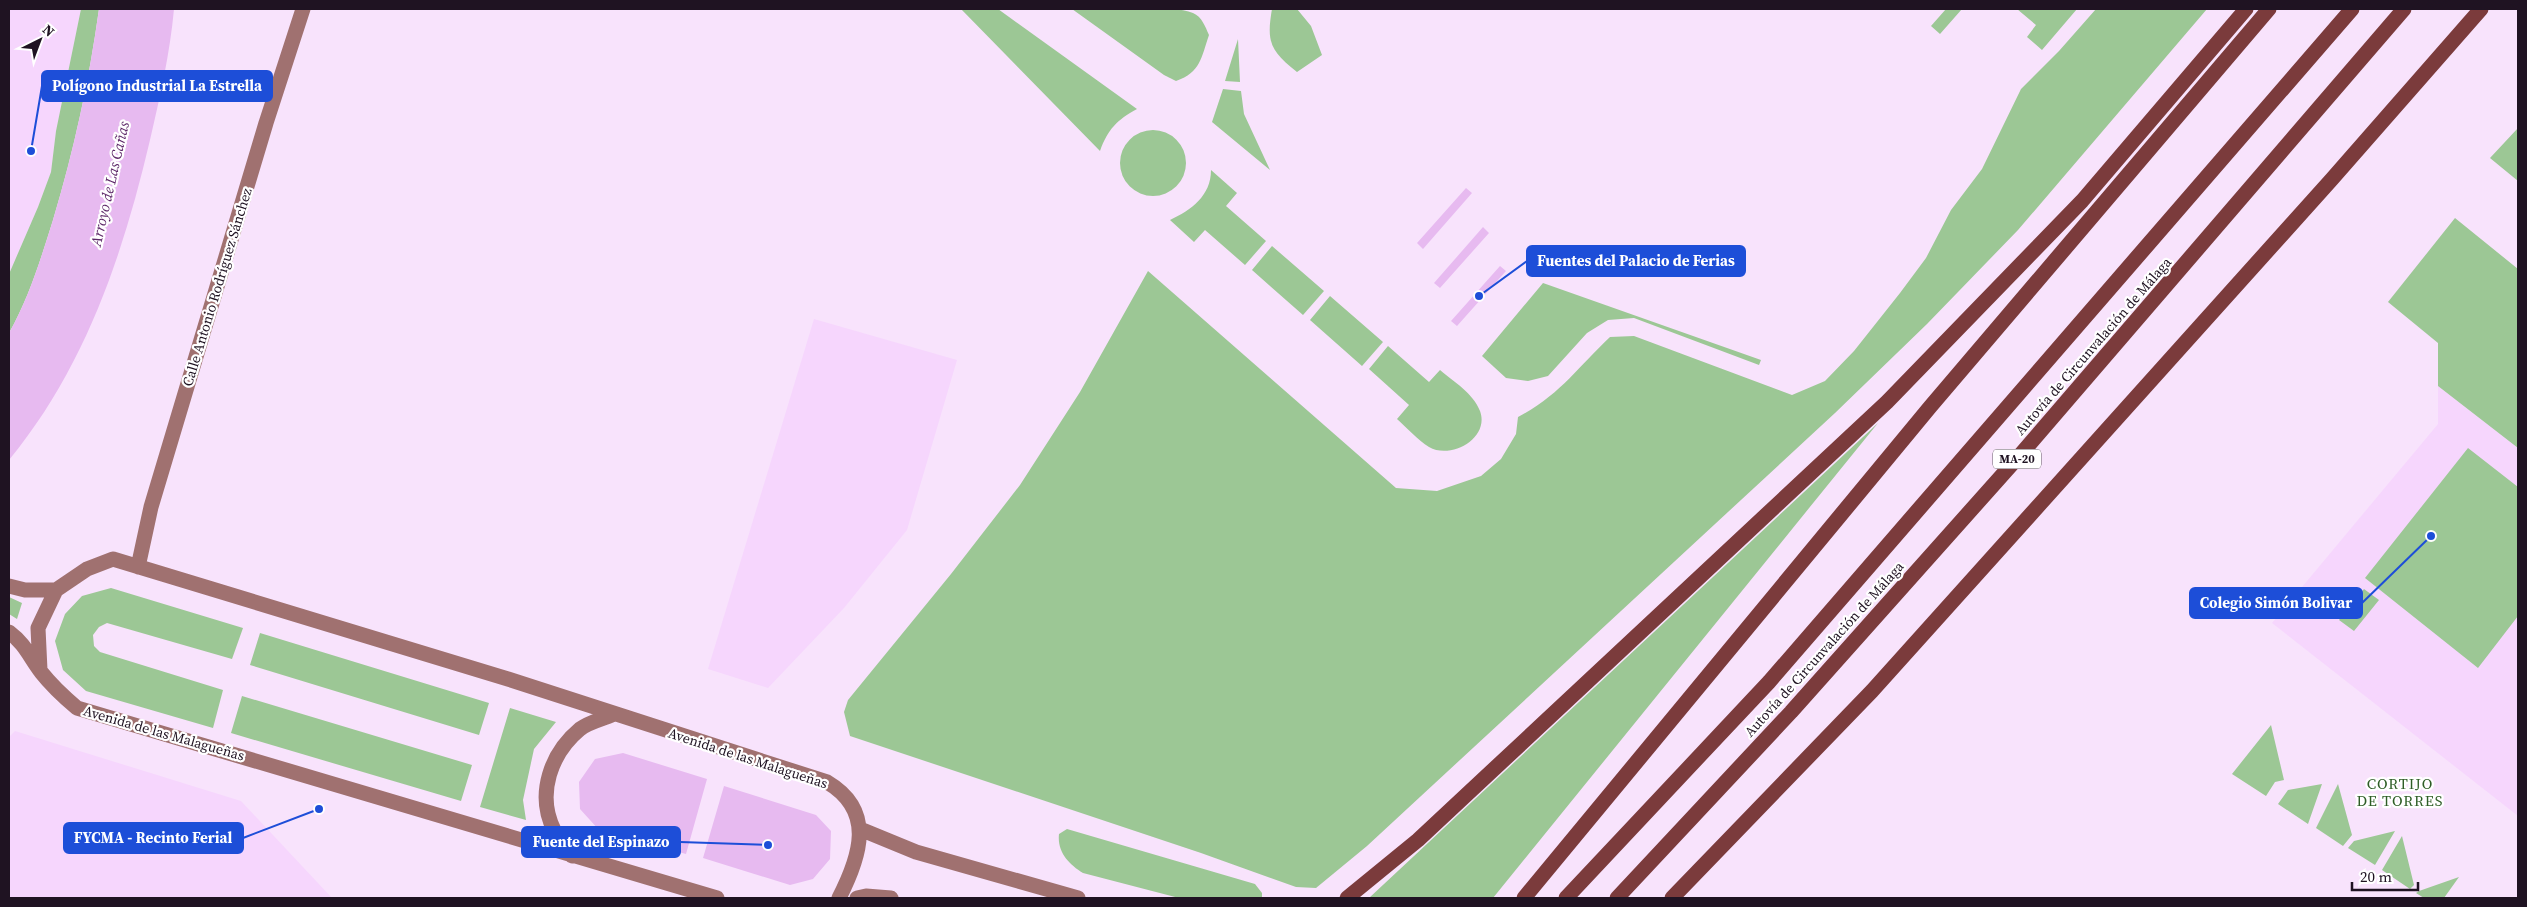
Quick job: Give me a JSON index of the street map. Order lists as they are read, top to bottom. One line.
{"streets":{"highway":["Autovía de Circunvalación de Málaga","MA-20"],"main road":["Calle Antonio Rodríguez Sánchez","Avenida de las Malagueñas"]},"crossings":[["Calle Antonio Rodríguez Sánchez","Avenida de las Malagueñas"]],"districts":["CORTIJO DE TORRES"],"water":["Arroyo de Las Cañas"],"places":["Polígono Industrial La Estrella","Fuentes del Palacio de Ferias","Colegio Simón Bolivar","FYCMA - Recinto Ferial","Fuente del Espinazo"],"scale_bar":"20 m","north":"top right"}
